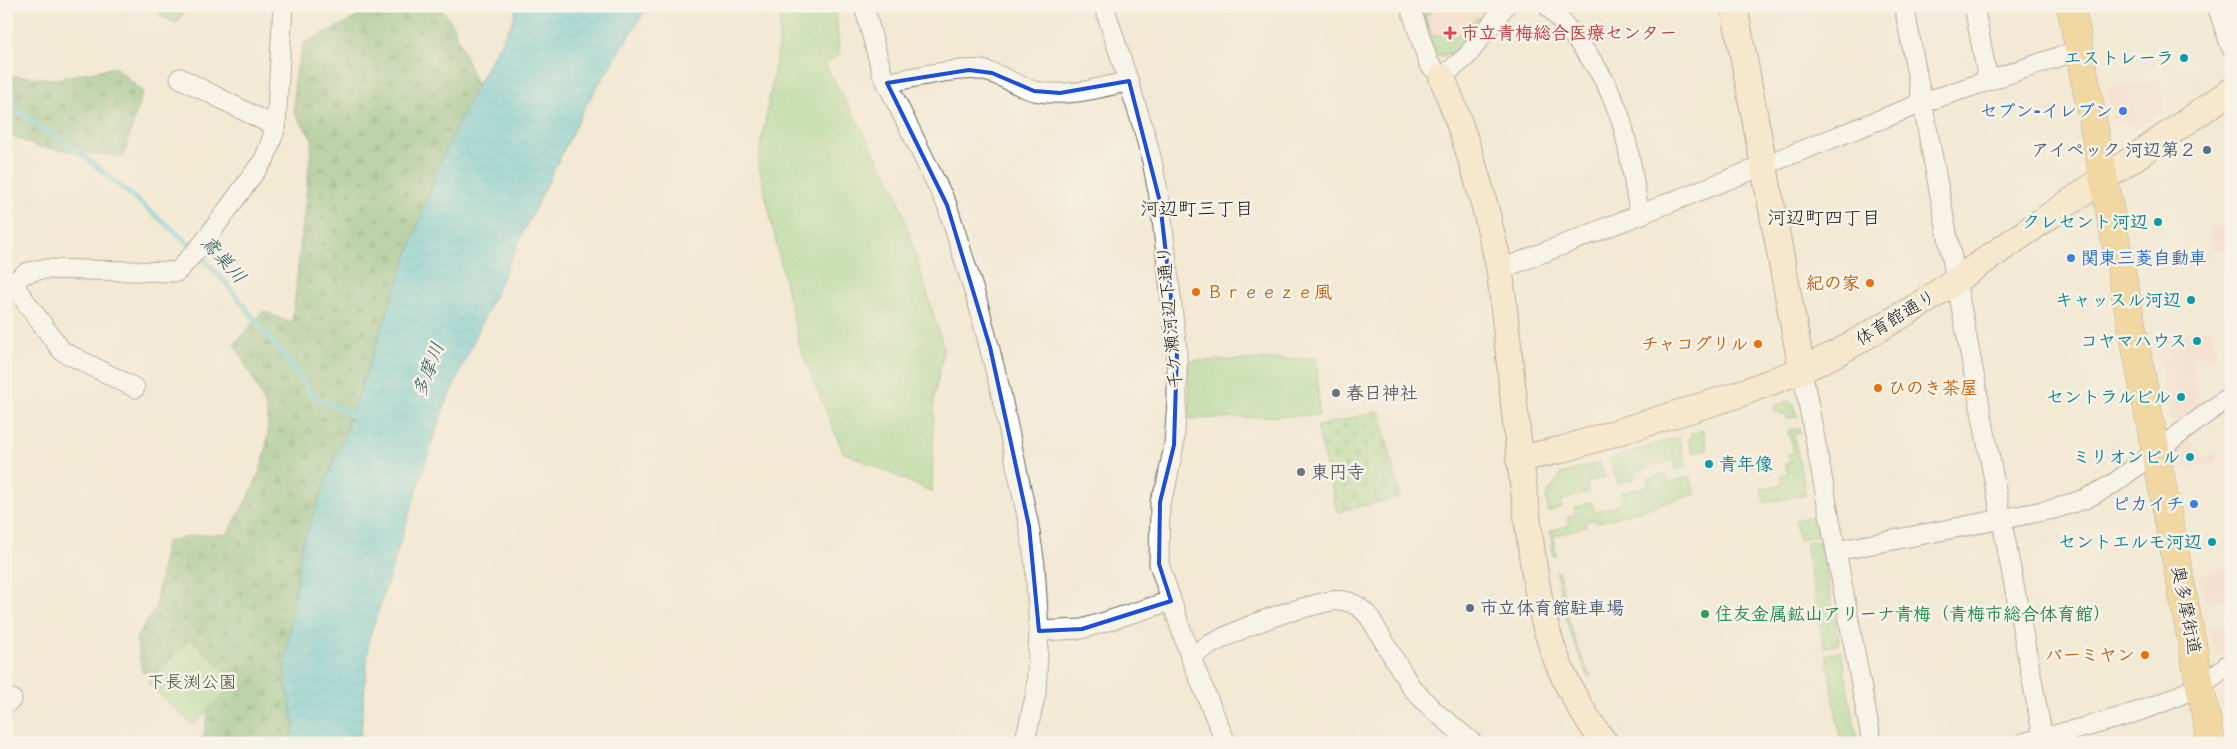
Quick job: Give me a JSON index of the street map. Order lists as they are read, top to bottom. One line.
{"streets":{"main road":["奥多摩街道"],"street":["千ケ瀬河辺下通り","体育館通り"]},"crossings":[["体育館通り","奥多摩街道"]],"districts":["河辺町三丁目","河辺町四丁目"],"water":["鳶巣川","多摩川"],"parks":["下長渕公園"],"places":{"health":["市立青梅総合医療センター"],"other":["エストレーラ","セブン-イレブン","アイペック 河辺第２","クレセント河辺","関東三菱自動車","紀の家","Ｂｒｅｅｚｅ風","キャッスル河辺","コヤマハウス","チャコグリル","ひのき茶屋","春日神社","セントラルビル","ミリオンビル","青年像","東円寺","ピカイチ","セントエルモ河辺","市立体育館駐車場","住友金属鉱山アリーナ青梅（青梅市総合体育館）","バーミヤン"]}}
